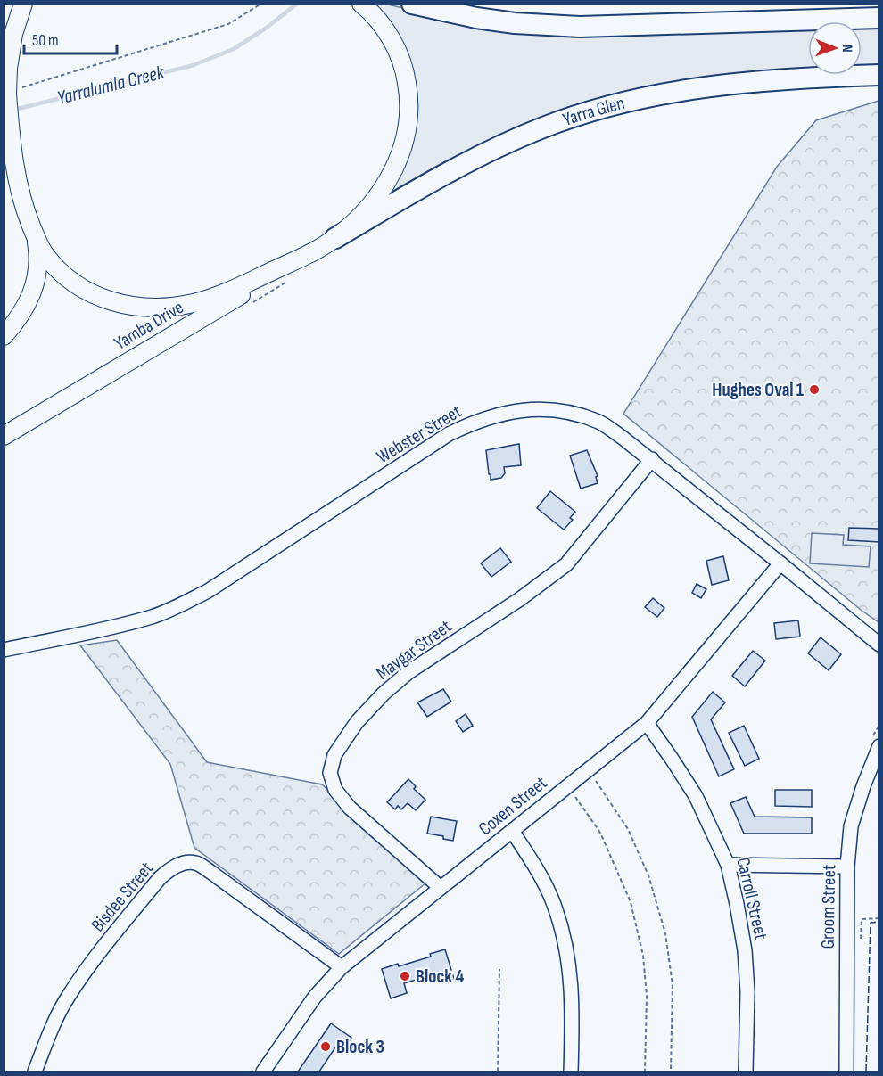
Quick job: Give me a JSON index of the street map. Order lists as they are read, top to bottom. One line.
{"streets":{"highway":["Yarra Glen"],"main road":["Yamba Drive"],"street":["Webster Street","Maygar Street","Coxen Street","Bisdee Street","Carroll Street","Groom Street"]},"crossings":[["Webster Street","Maygar Street"],["Webster Street","Coxen Street"],["Maygar Street","Coxen Street"],["Coxen Street","Bisdee Street"],["Coxen Street","Carroll Street"]],"water":["Yarralumla Creek"],"places":["Hughes Oval 1","Block 4","Block 3"],"scale_bar":"50 m","north":"right"}
